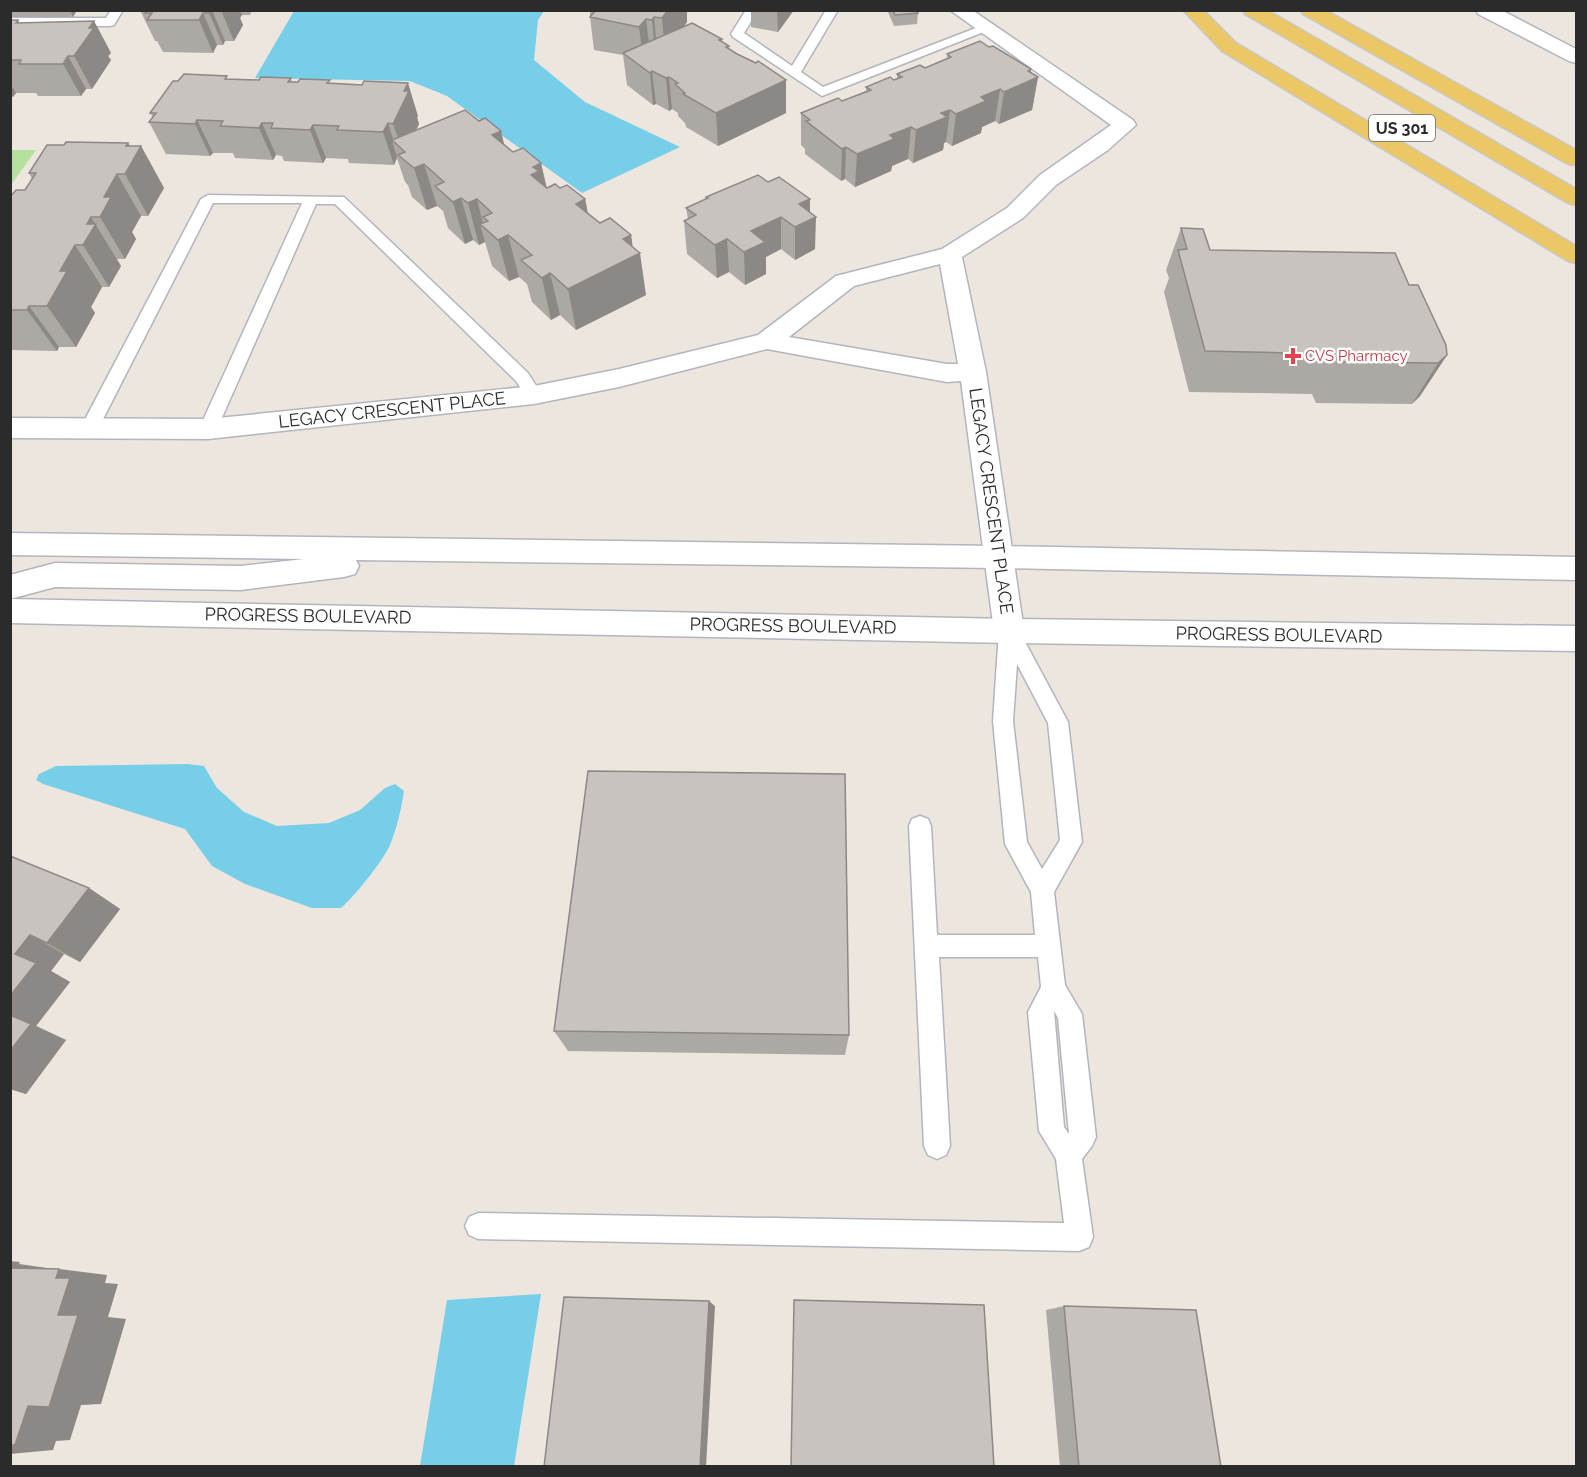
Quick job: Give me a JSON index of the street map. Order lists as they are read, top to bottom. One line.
{"streets":{"main road":["US 301","LEGACY CRESCENT PLACE","PROGRESS BOULEVARD"]},"crossings":[["LEGACY CRESCENT PLACE","PROGRESS BOULEVARD"]],"places":{"health":["CVS Pharmacy"]}}
